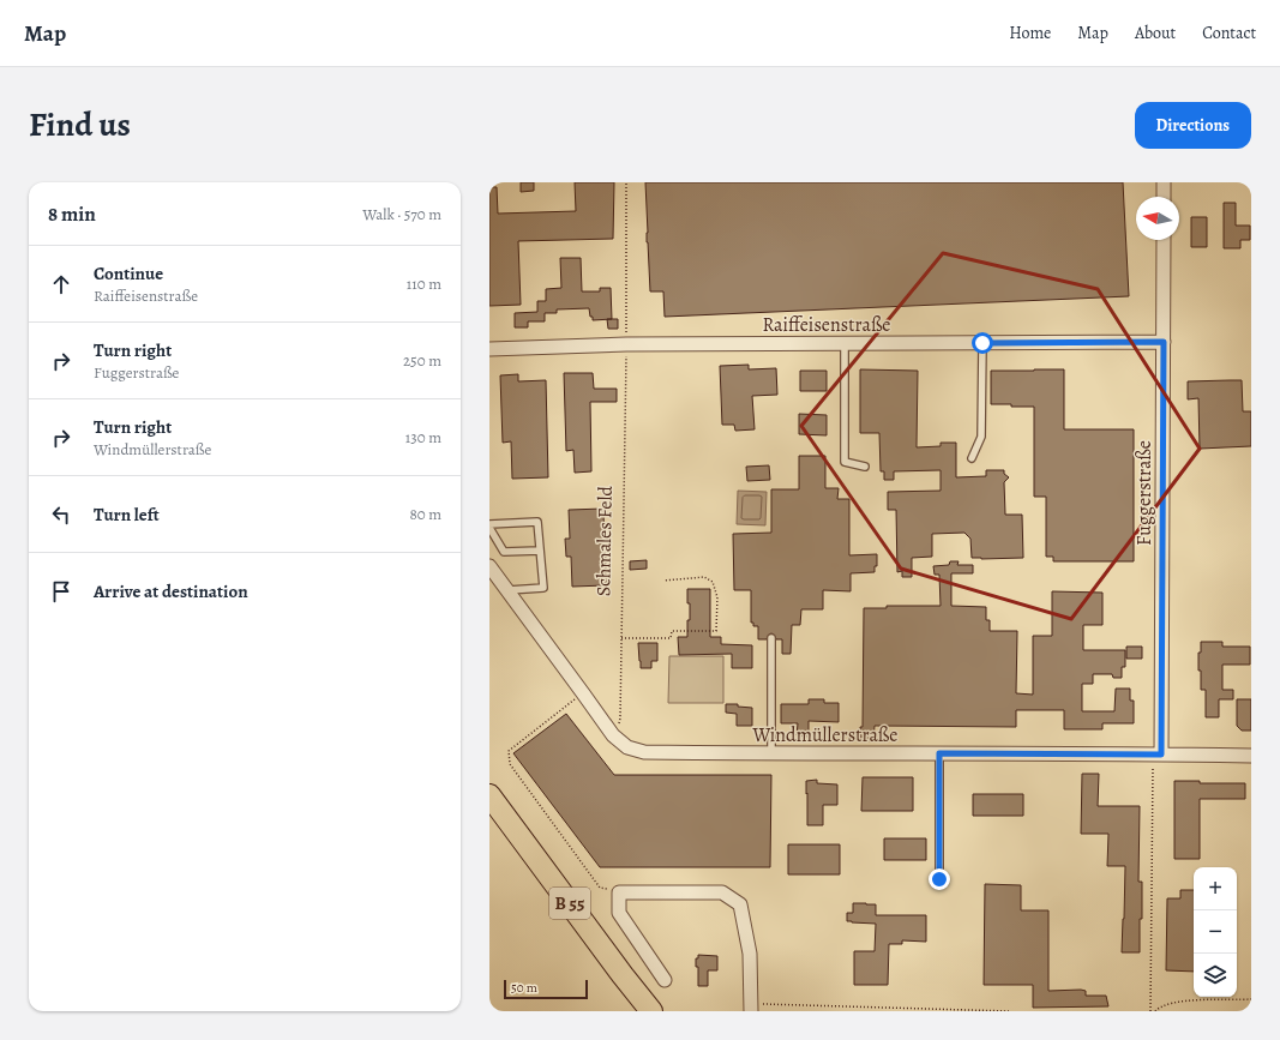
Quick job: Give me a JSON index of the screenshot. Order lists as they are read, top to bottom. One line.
{"streets":{"main road":["B 55"],"street":["Raiffeisenstraße","Fuggerstraße","Windmüllerstraße"],"path":["Schmales Feld"]},"crossings":[["Raiffeisenstraße","Fuggerstraße"],["Raiffeisenstraße","Schmales Feld"],["Fuggerstraße","Windmüllerstraße"],["Schmales Feld","Windmüllerstraße"]],"scale_bar":"50 m","north":"left","page":{"header":"Map","nav":["Home","Map","About","Contact"],"title":"Find us","buttons":"Directions","heading":["8 min","Walk · 570 m"],"list":[["Continue","Raiffeisenstraße","110 m"],["Turn right","Fuggerstraße","250 m"],["Turn right","Windmüllerstraße","130 m"],["Turn left","80 m"],"Arrive at destination"],"map_buttons":["+","−"],"scale":"50 m"}}
